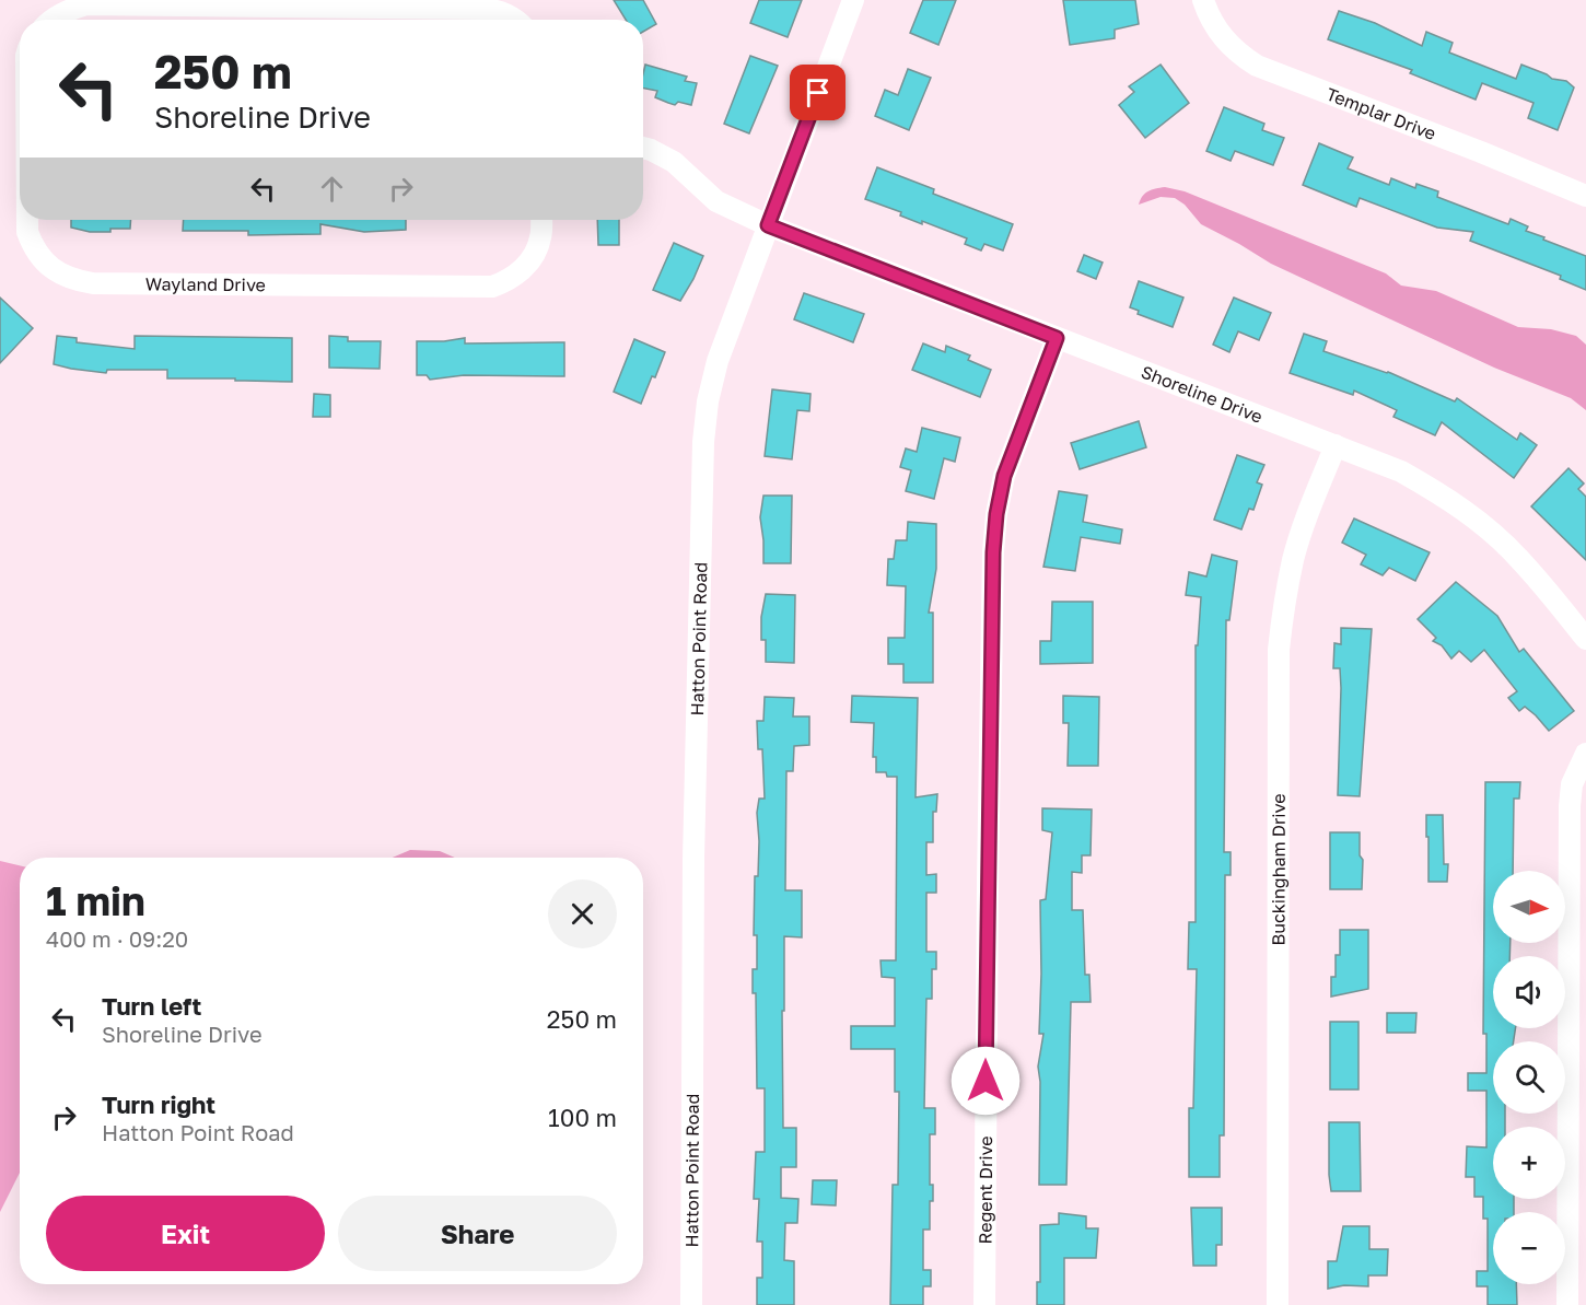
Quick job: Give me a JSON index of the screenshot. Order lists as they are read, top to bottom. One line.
{"streets":{"street":["Templar Drive","Wayland Drive","Shoreline Drive","Hatton Point Road","Buckingham Drive","Regent Drive"]},"crossings":[["Shoreline Drive","Hatton Point Road"],["Shoreline Drive","Buckingham Drive"],["Shoreline Drive","Regent Drive"]],"north":"right","page":{"turn":["250 m","Shoreline Drive"],"heading":["1 min","400 m · 09:20"],"map_buttons":["+","−"],"list":[{"name":"Turn left","note":"Shoreline Drive","value":"250 m"},{"name":"Turn right","note":"Hatton Point Road","value":"100 m"}],"buttons":["Exit","Share"]}}
